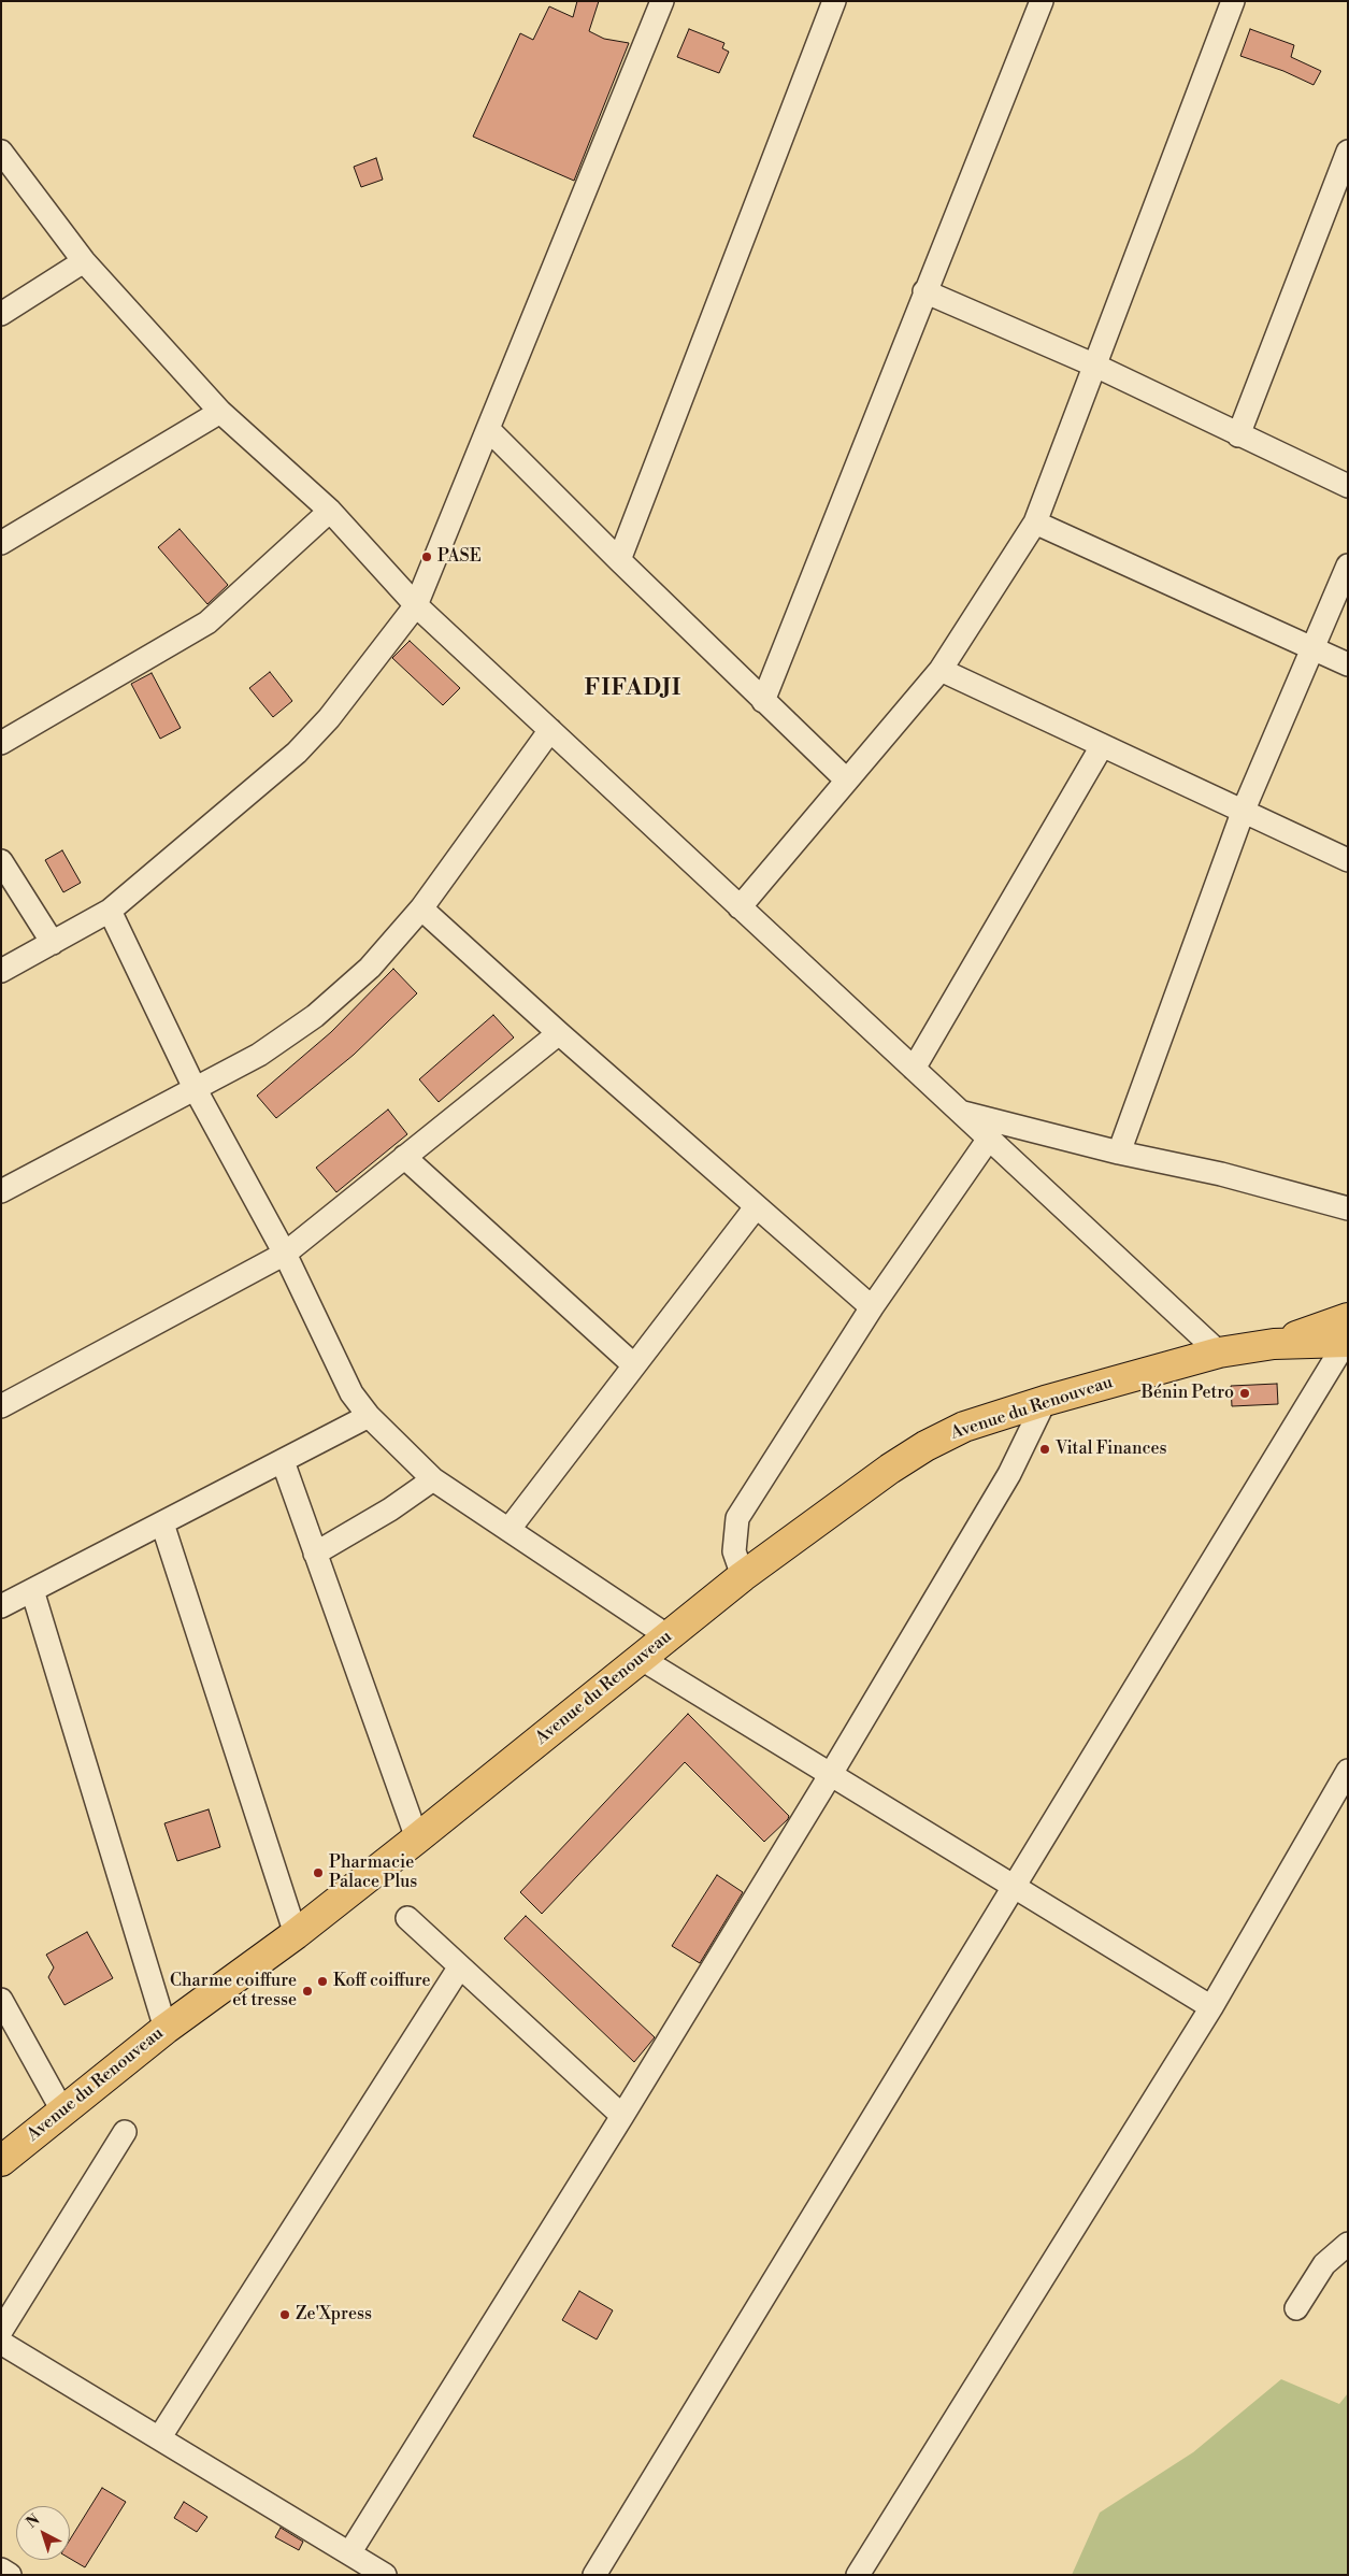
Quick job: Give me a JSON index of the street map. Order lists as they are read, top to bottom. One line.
{"streets":{"main road":["Avenue du Renouveau"]},"districts":["FIFADJI"],"places":["PASE","Bénin Petro","Vital Finances","Pharmacie Palace Plus","Koff coiffure","Charme coiffure et tresse","Ze'Xpress"],"north":"top left"}
